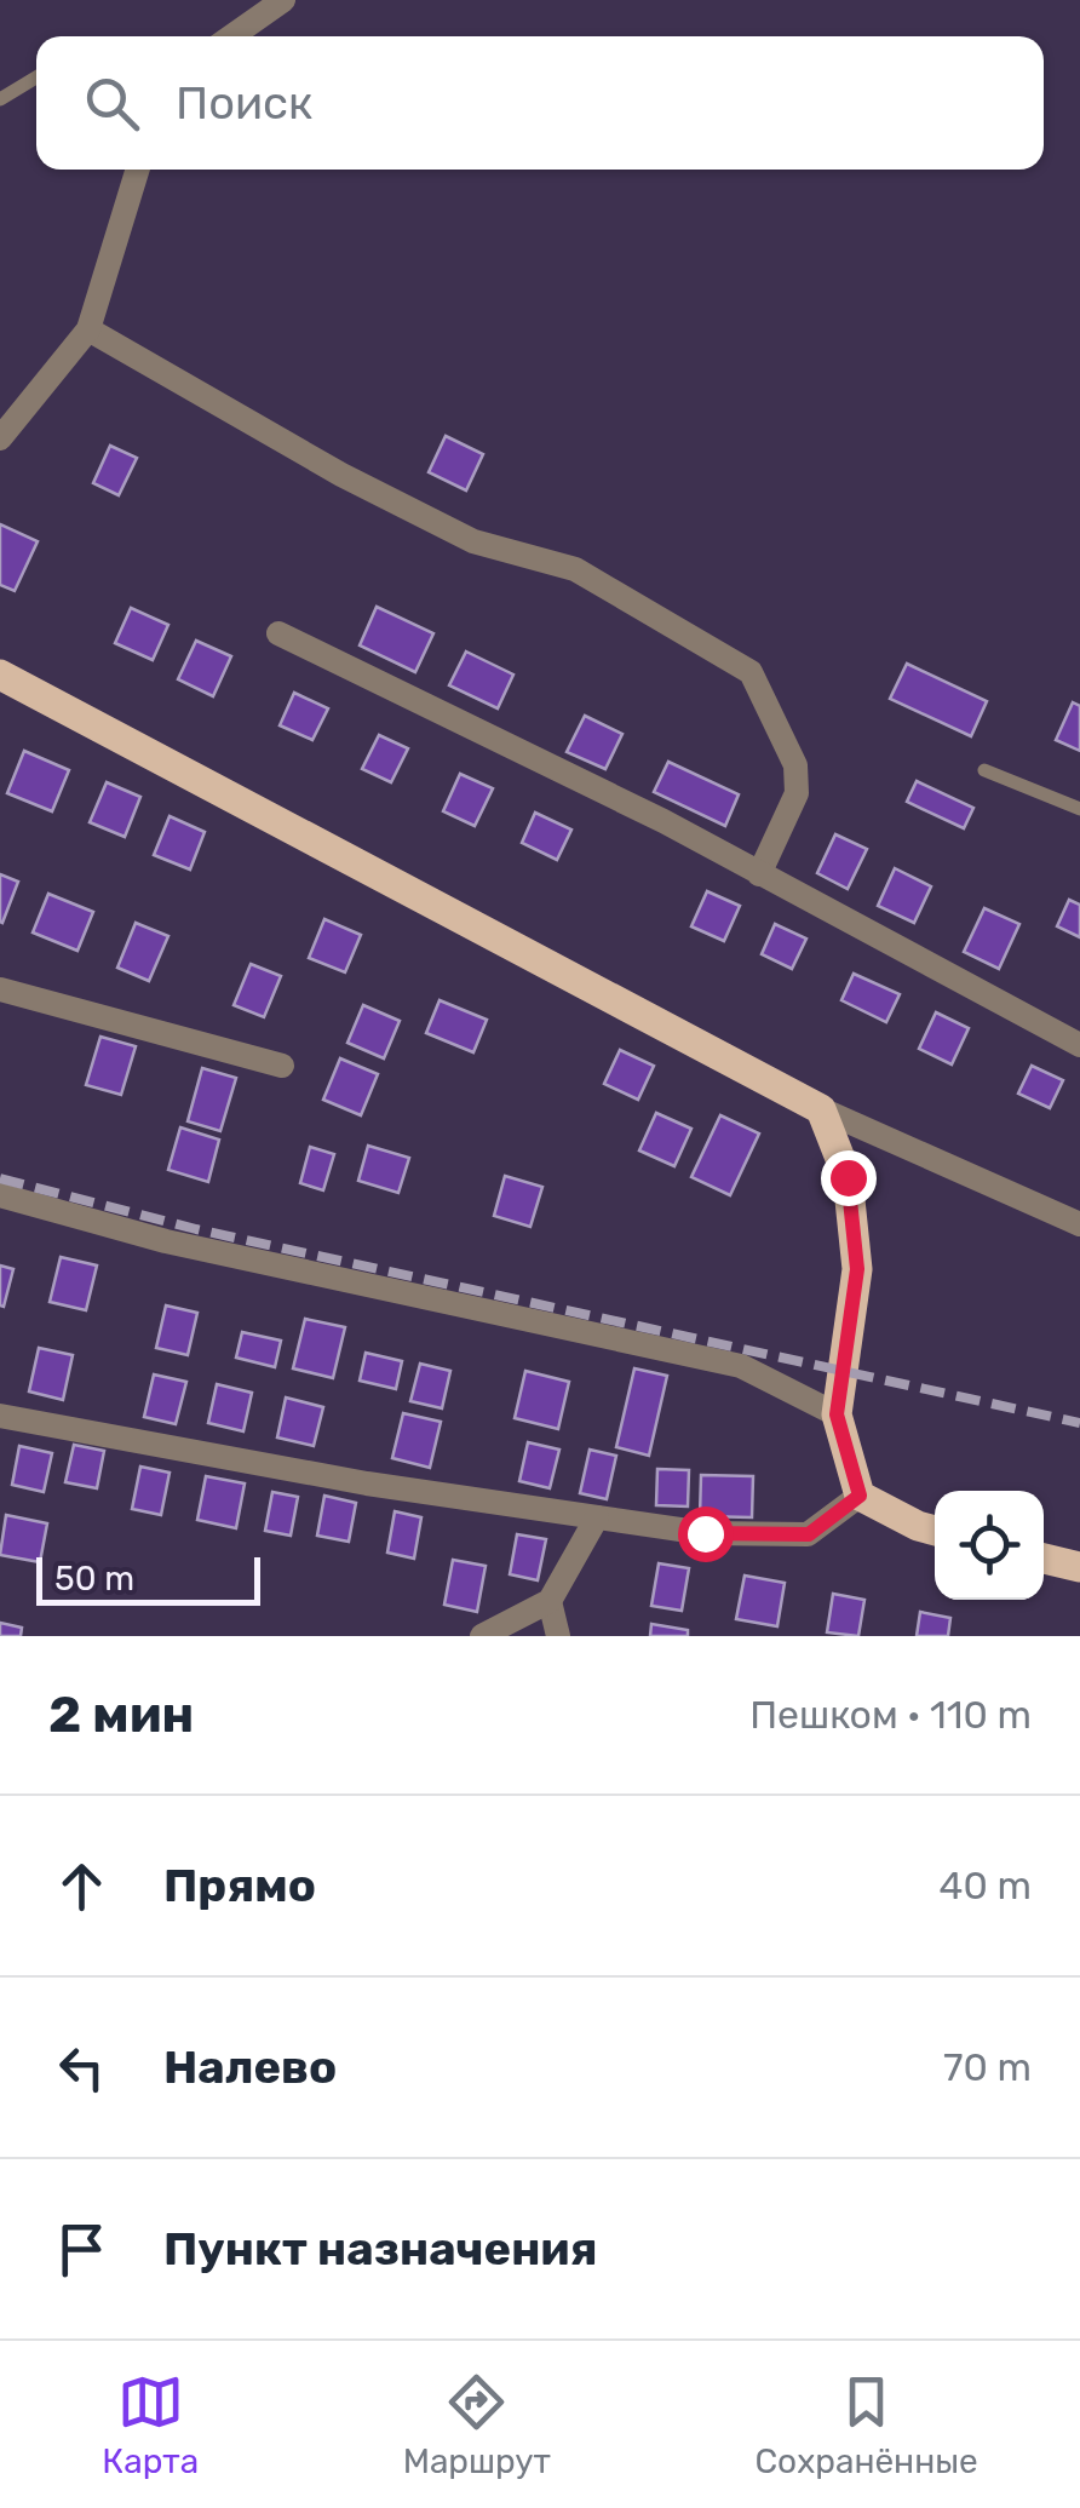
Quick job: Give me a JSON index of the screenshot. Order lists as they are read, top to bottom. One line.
{"scale_bar":"50 m","page":{"search":"Поиск","scale":"50 m","heading":["2 мин","Пешком · 110 m"],"list":[["Прямо","40 m"],["Налево","70 m"],"Пункт назначения"],"nav":["Карта","Маршрут","Сохранённые"]}}
